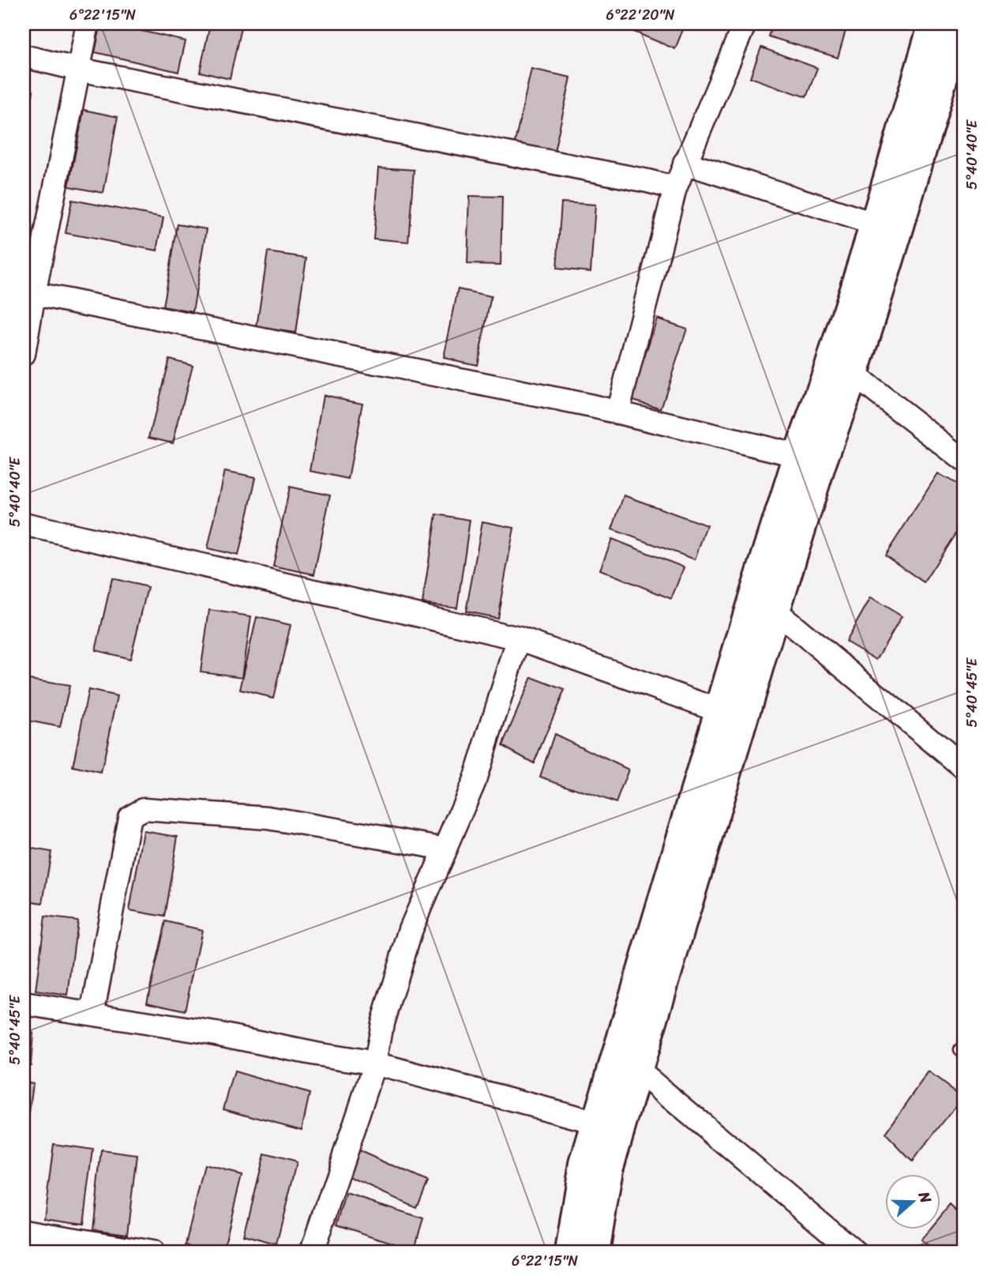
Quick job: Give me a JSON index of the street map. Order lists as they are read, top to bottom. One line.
{"north":"right","coordinates":["6°22'15\"N","6°22'20\"N","5°40'40\"E","5°40'45\"E"]}
